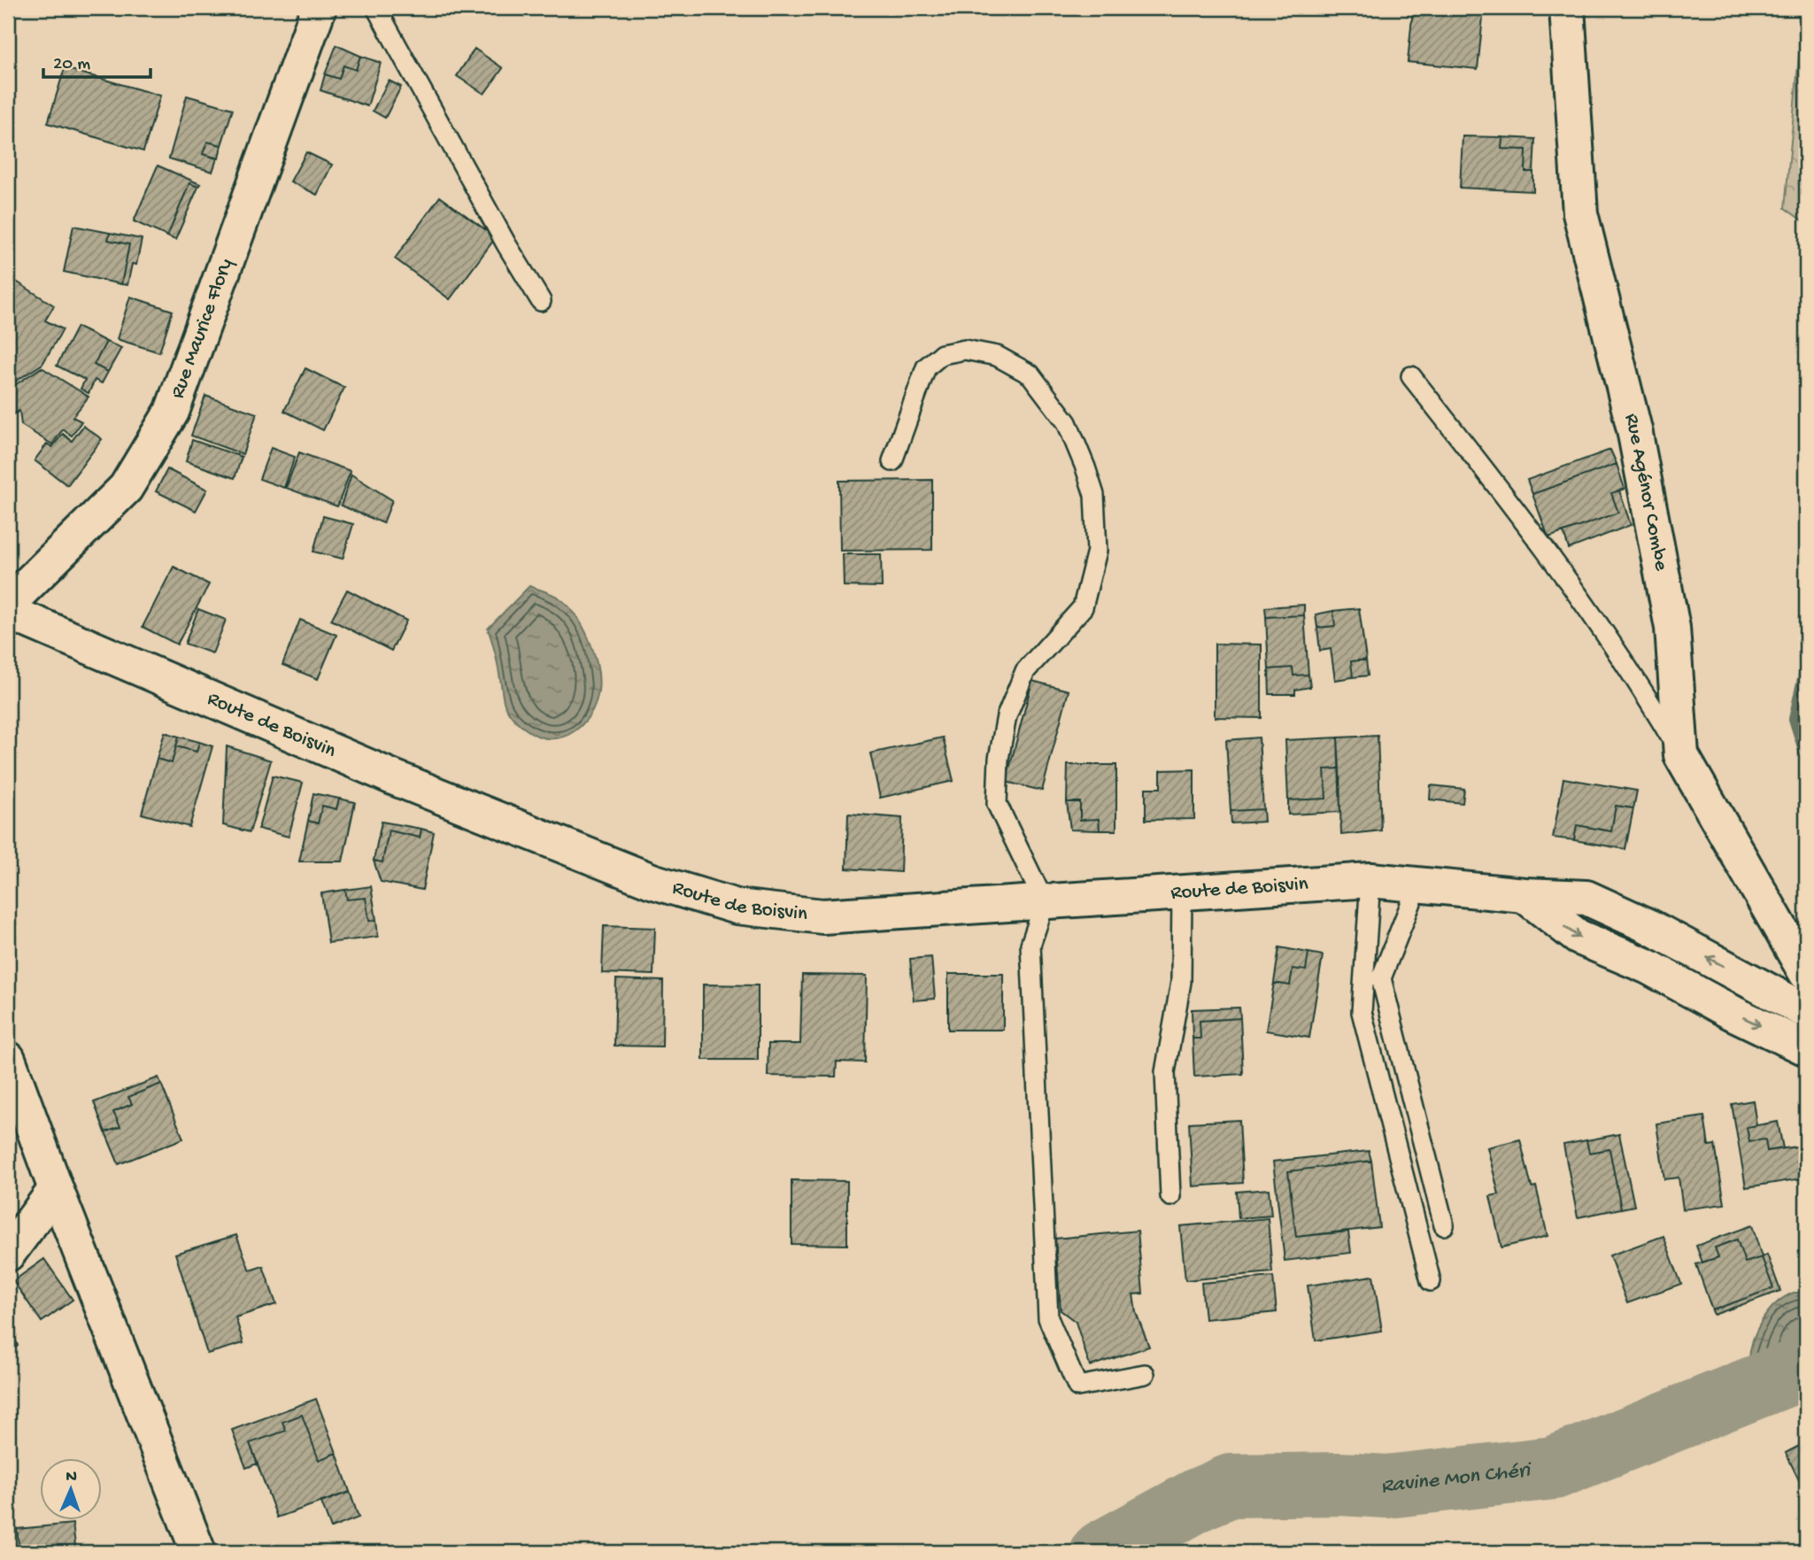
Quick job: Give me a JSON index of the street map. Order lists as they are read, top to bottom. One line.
{"streets":{"street":["Rue Maurice Flory","Rue Agénor Combe","Route de Boisvin"]},"crossings":[["Rue Agénor Combe","Route de Boisvin"]],"water":["Ravine Mon Chéri"],"scale_bar":"20 m","north":"top"}
